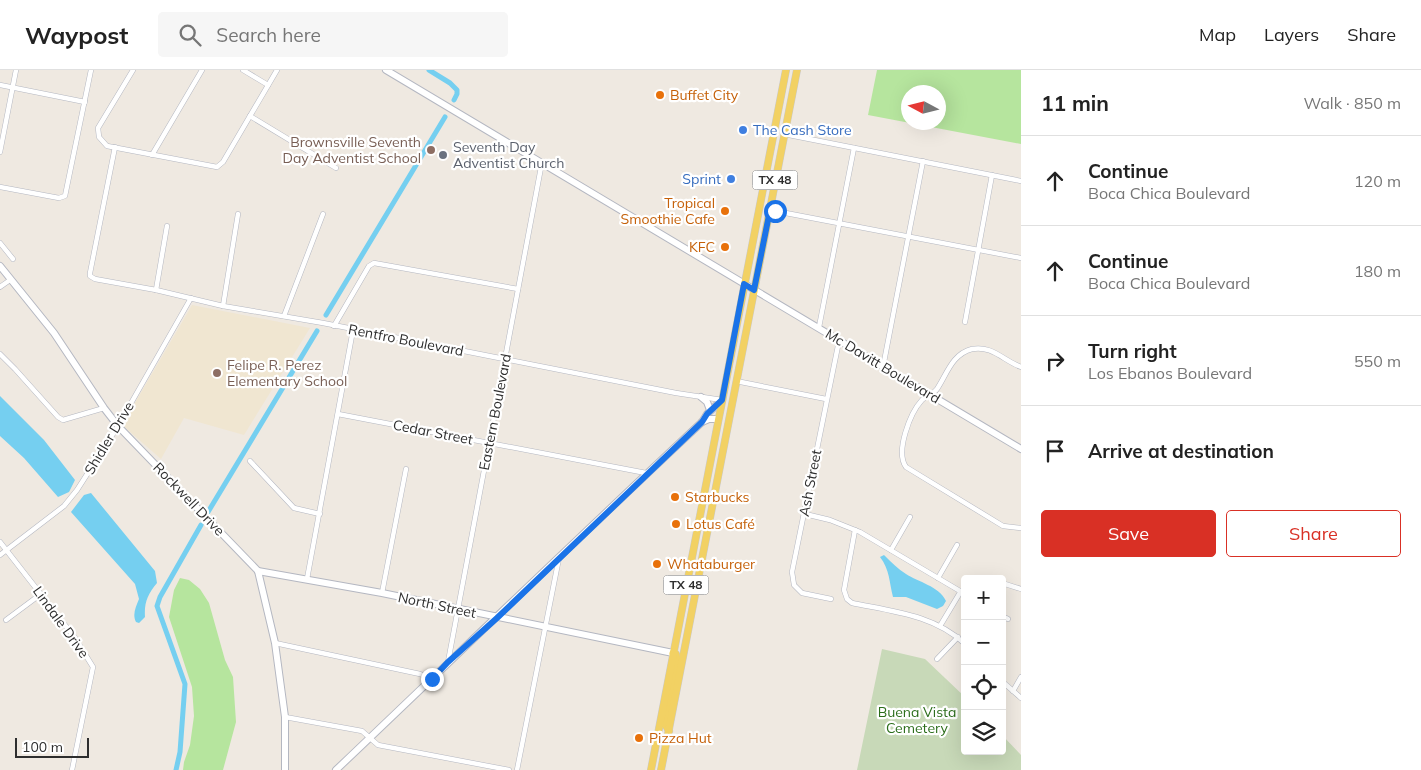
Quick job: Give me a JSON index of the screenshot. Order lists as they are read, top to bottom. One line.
{"streets":{"main road":["TX 48"],"street":["Rentfro Boulevard","Mc Davitt Boulevard","Eastern Boulevard","Cedar Street","Shidler Drive","Ash Street","Rockwell Drive","North Street","Lindale Drive"]},"crossings":[["TX 48","Rentfro Boulevard"],["TX 48","Mc Davitt Boulevard"],["TX 48","North Street"],["Rentfro Boulevard","Eastern Boulevard"],["Rentfro Boulevard","Shidler Drive"],["Mc Davitt Boulevard","Eastern Boulevard"],["Mc Davitt Boulevard","Ash Street"],["Eastern Boulevard","Cedar Street"],["Eastern Boulevard","North Street"],["Shidler Drive","Rockwell Drive"],["Shidler Drive","Lindale Drive"],["Rockwell Drive","North Street"]],"parks":["Buena Vista Cemetery"],"places":["Buffet City","The Cash Store","Brownsville Seventh Day Adventist School","Seventh Day Adventist Church","Sprint","Tropical Smoothie Cafe","KFC","Felipe R. Perez Elementary School","Starbucks","Lotus Café","Whataburger","Pizza Hut"],"scale_bar":"100 m","north":"left","page":{"header":"Waypost","search":"Search here","nav":["Map","Layers","Share"],"heading":["11 min","Walk · 850 m"],"list":[["Continue","Boca Chica Boulevard","120 m"],["Continue","Boca Chica Boulevard","180 m"],["Turn right","Los Ebanos Boulevard","550 m"],"Arrive at destination"],"buttons":["Save","Share"],"map_buttons":["+","−"],"scale":"100 m"}}
